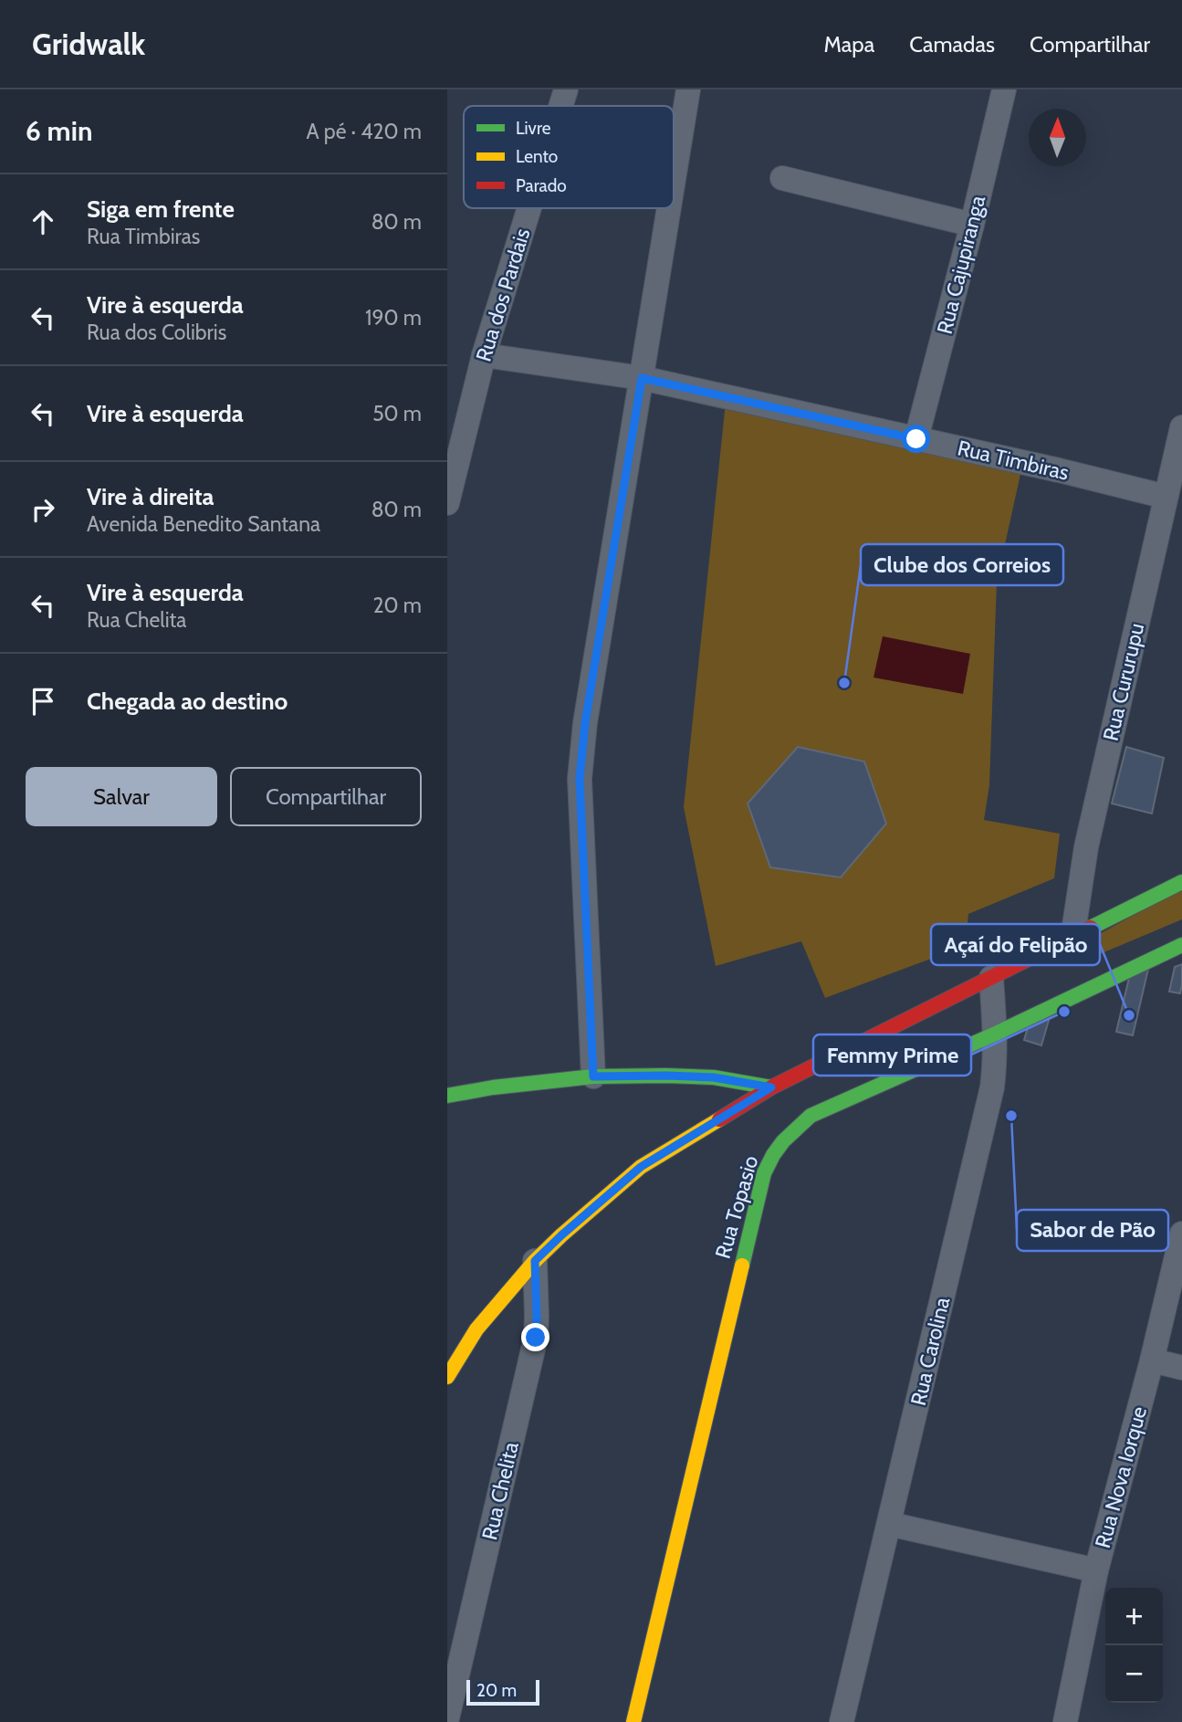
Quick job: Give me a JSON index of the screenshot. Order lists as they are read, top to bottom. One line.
{"streets":{"street":["Rua Cajupiranga","Rua dos Pardais","Rua Timbiras","Rua Cururupu","Rua Topasio","Rua Carolina","Rua Nova Iorque","Rua Chelita"]},"crossings":[["Rua Cajupiranga","Rua Timbiras"],["Rua dos Pardais","Rua Timbiras"],["Rua Timbiras","Rua Cururupu"],["Rua Topasio","Rua Carolina"]],"places":["Clube dos Correios","Femmy Prime","Açaí do Felipão","Sabor de Pão"],"legend":["Livre","Lento","Parado"],"scale_bar":"20 m","north":"top","page":{"header":"Gridwalk","nav":["Mapa","Camadas","Compartilhar"],"heading":["6 min","A pé · 420 m"],"list":[["Siga em frente","Rua Timbiras","80 m"],["Vire à esquerda","Rua dos Colibris","190 m"],["Vire à esquerda","50 m"],["Vire à direita","Avenida Benedito Santana","80 m"],["Vire à esquerda","Rua Chelita","20 m"],"Chegada ao destino"],"buttons":["Salvar","Compartilhar"],"map_buttons":["+","−"],"scale":"20 m"}}
